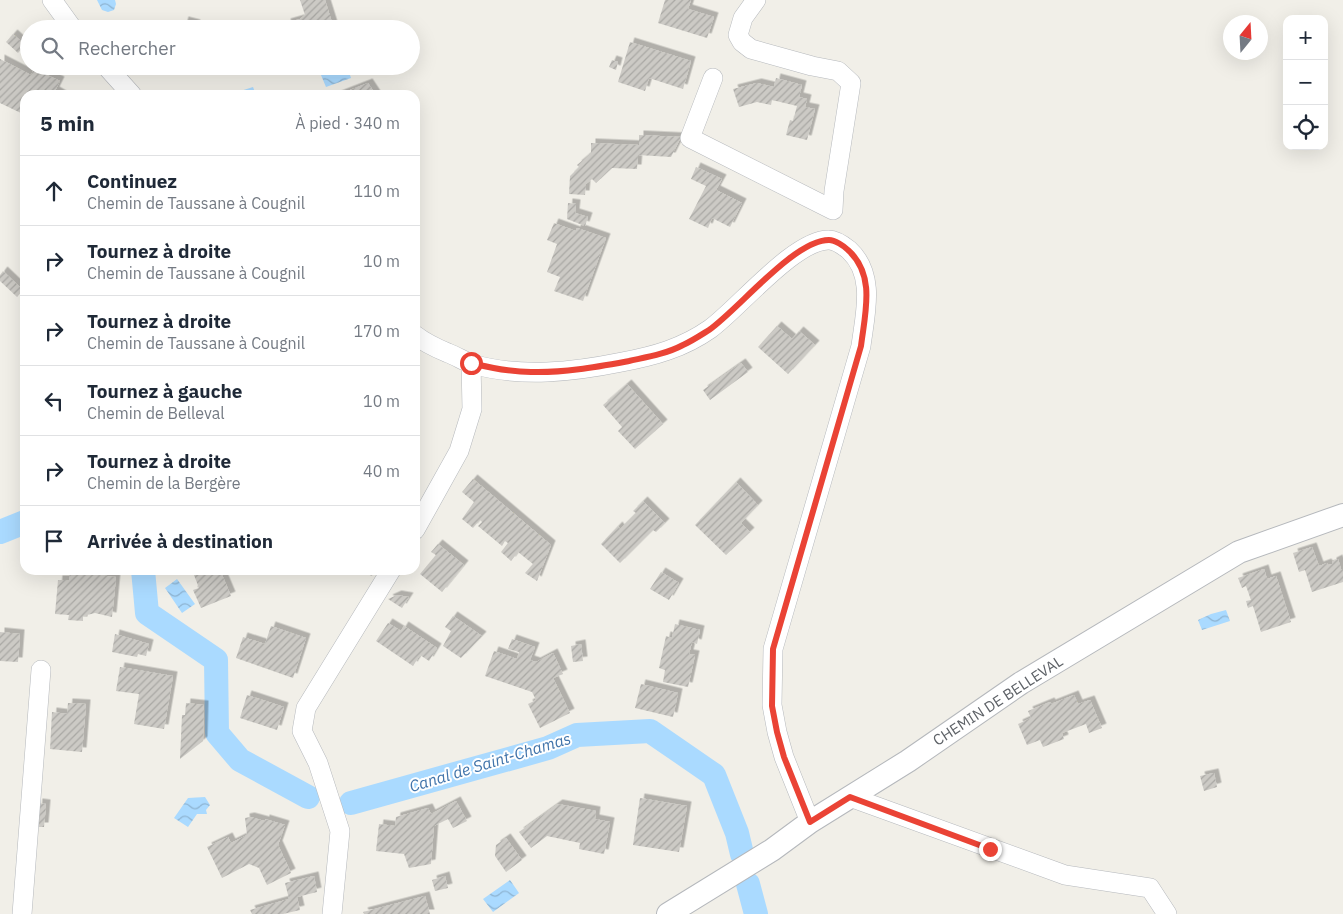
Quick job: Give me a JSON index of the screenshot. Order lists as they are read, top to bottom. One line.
{"streets":{"street":["CHEMIN DE BELLEVAL"]},"water":["Canal de Saint-Chamas"],"north":"top","page":{"map_buttons":["+","−"],"search":"Rechercher","heading":["5 min","À pied · 340 m"],"list":[["Continuez","Chemin de Taussane à Cougnil","110 m"],["Tournez à droite","Chemin de Taussane à Cougnil","10 m"],["Tournez à droite","Chemin de Taussane à Cougnil","170 m"],["Tournez à gauche","Chemin de Belleval","10 m"],["Tournez à droite","Chemin de la Bergère","40 m"],"Arrivée à destination"]}}
